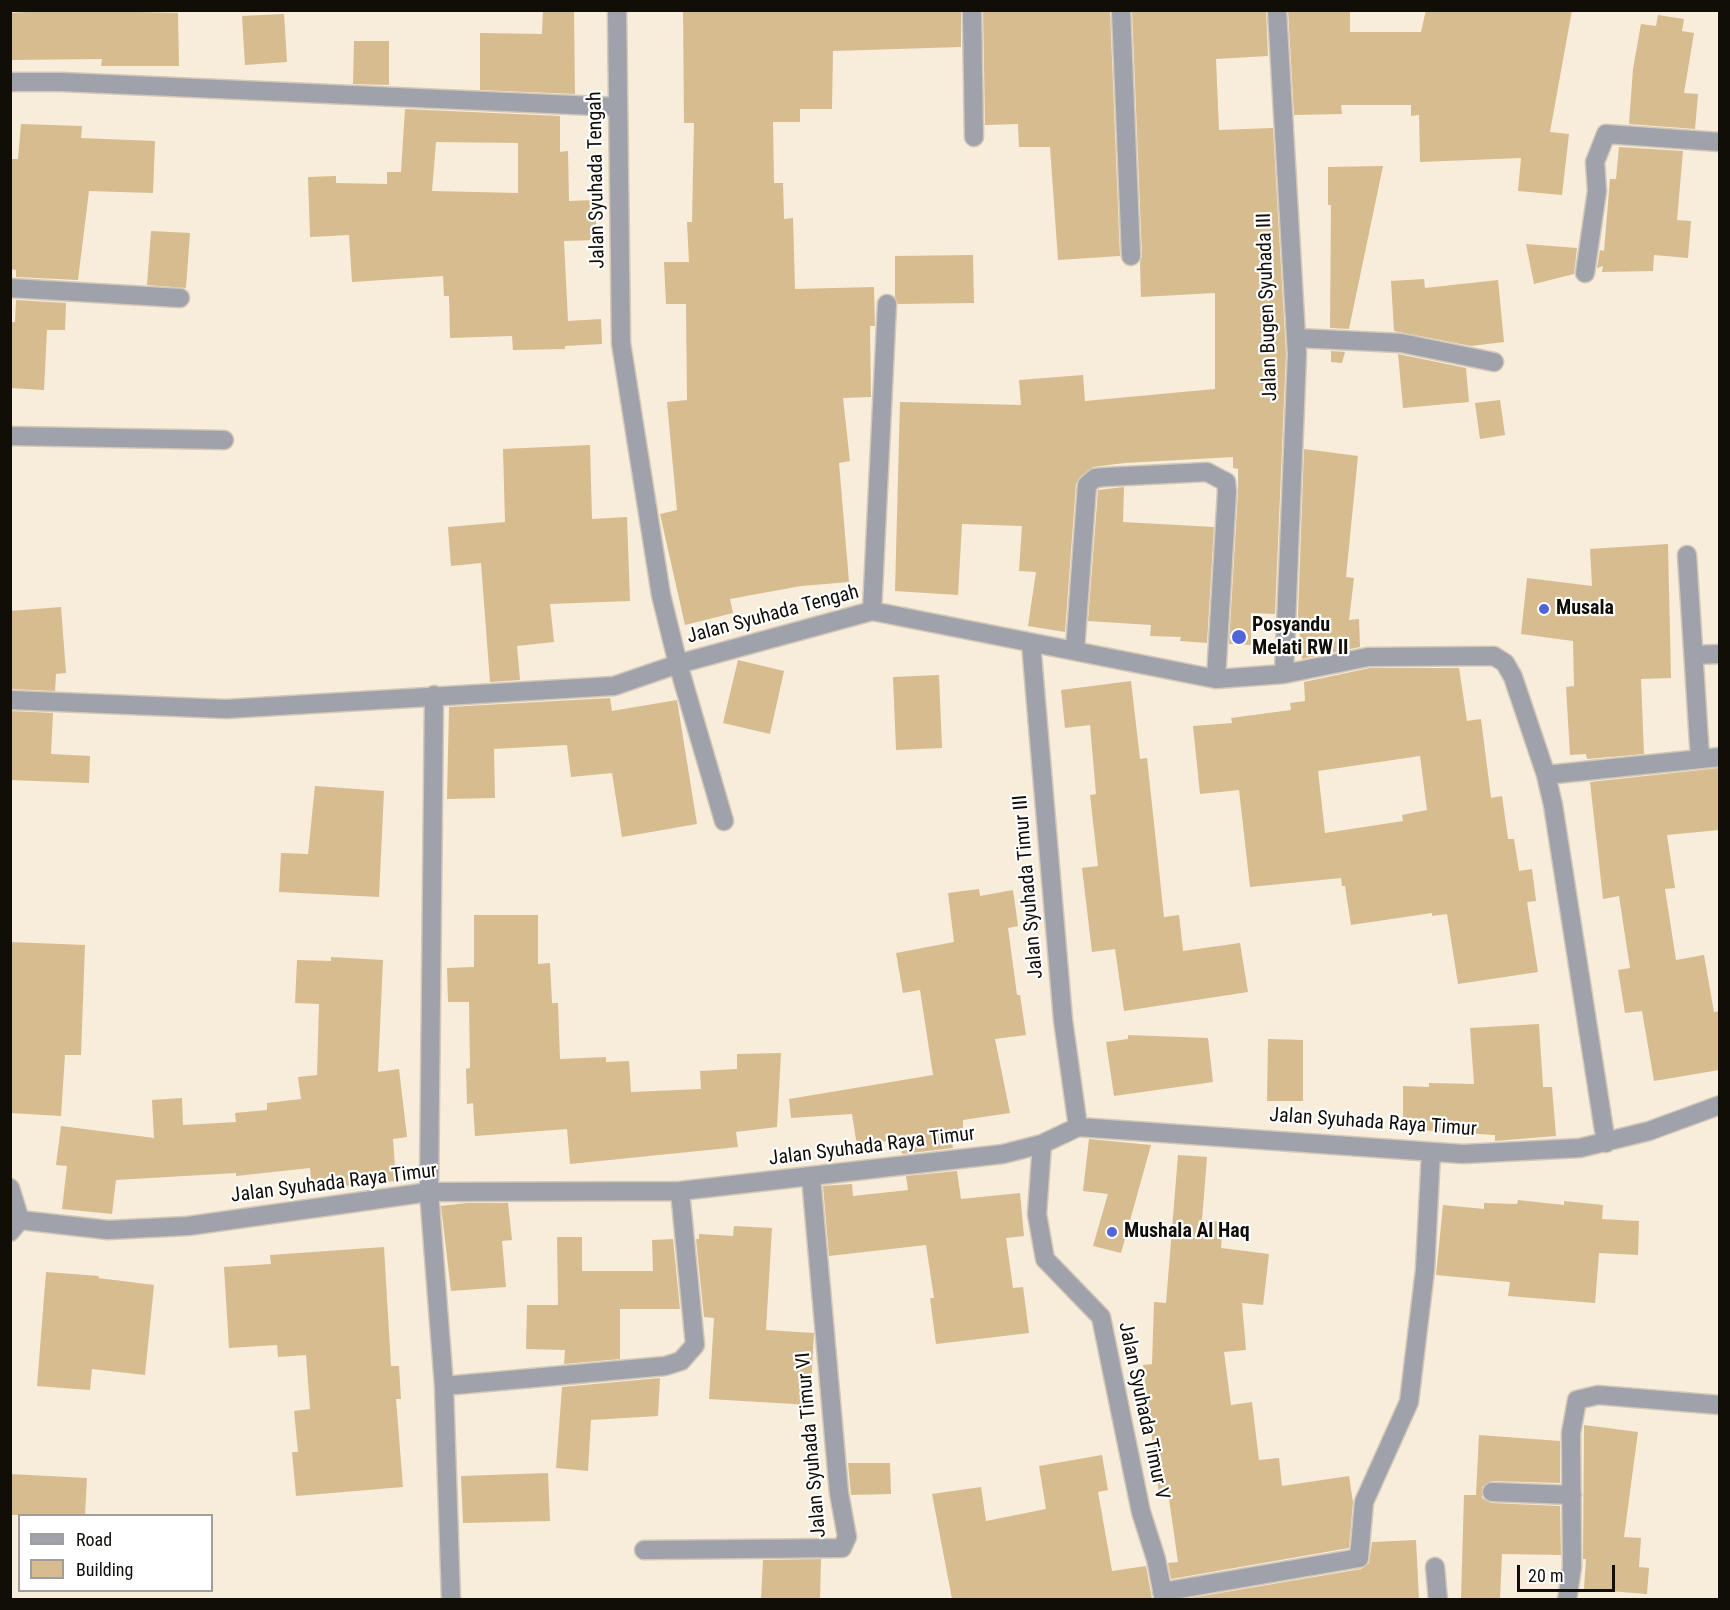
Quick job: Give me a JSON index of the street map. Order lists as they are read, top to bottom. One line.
{"streets":{"street":["Jalan Syuhada Tengah","Jalan Bugen Syuhada III","Jalan Syuhada Timur III","Jalan Syuhada Raya Timur","Jalan Syuhada Timur V","Jalan Syuhada Timur VI"]},"crossings":[["Jalan Syuhada Tengah","Jalan Bugen Syuhada III"],["Jalan Syuhada Tengah","Jalan Syuhada Timur III"],["Jalan Syuhada Timur III","Jalan Syuhada Raya Timur"],["Jalan Syuhada Raya Timur","Jalan Syuhada Timur V"],["Jalan Syuhada Raya Timur","Jalan Syuhada Timur VI"]],"places":["Musala","Posyandu Melati RW II","Mushala Al Haq"],"legend":["Road","Building"],"scale_bar":"20 m"}
